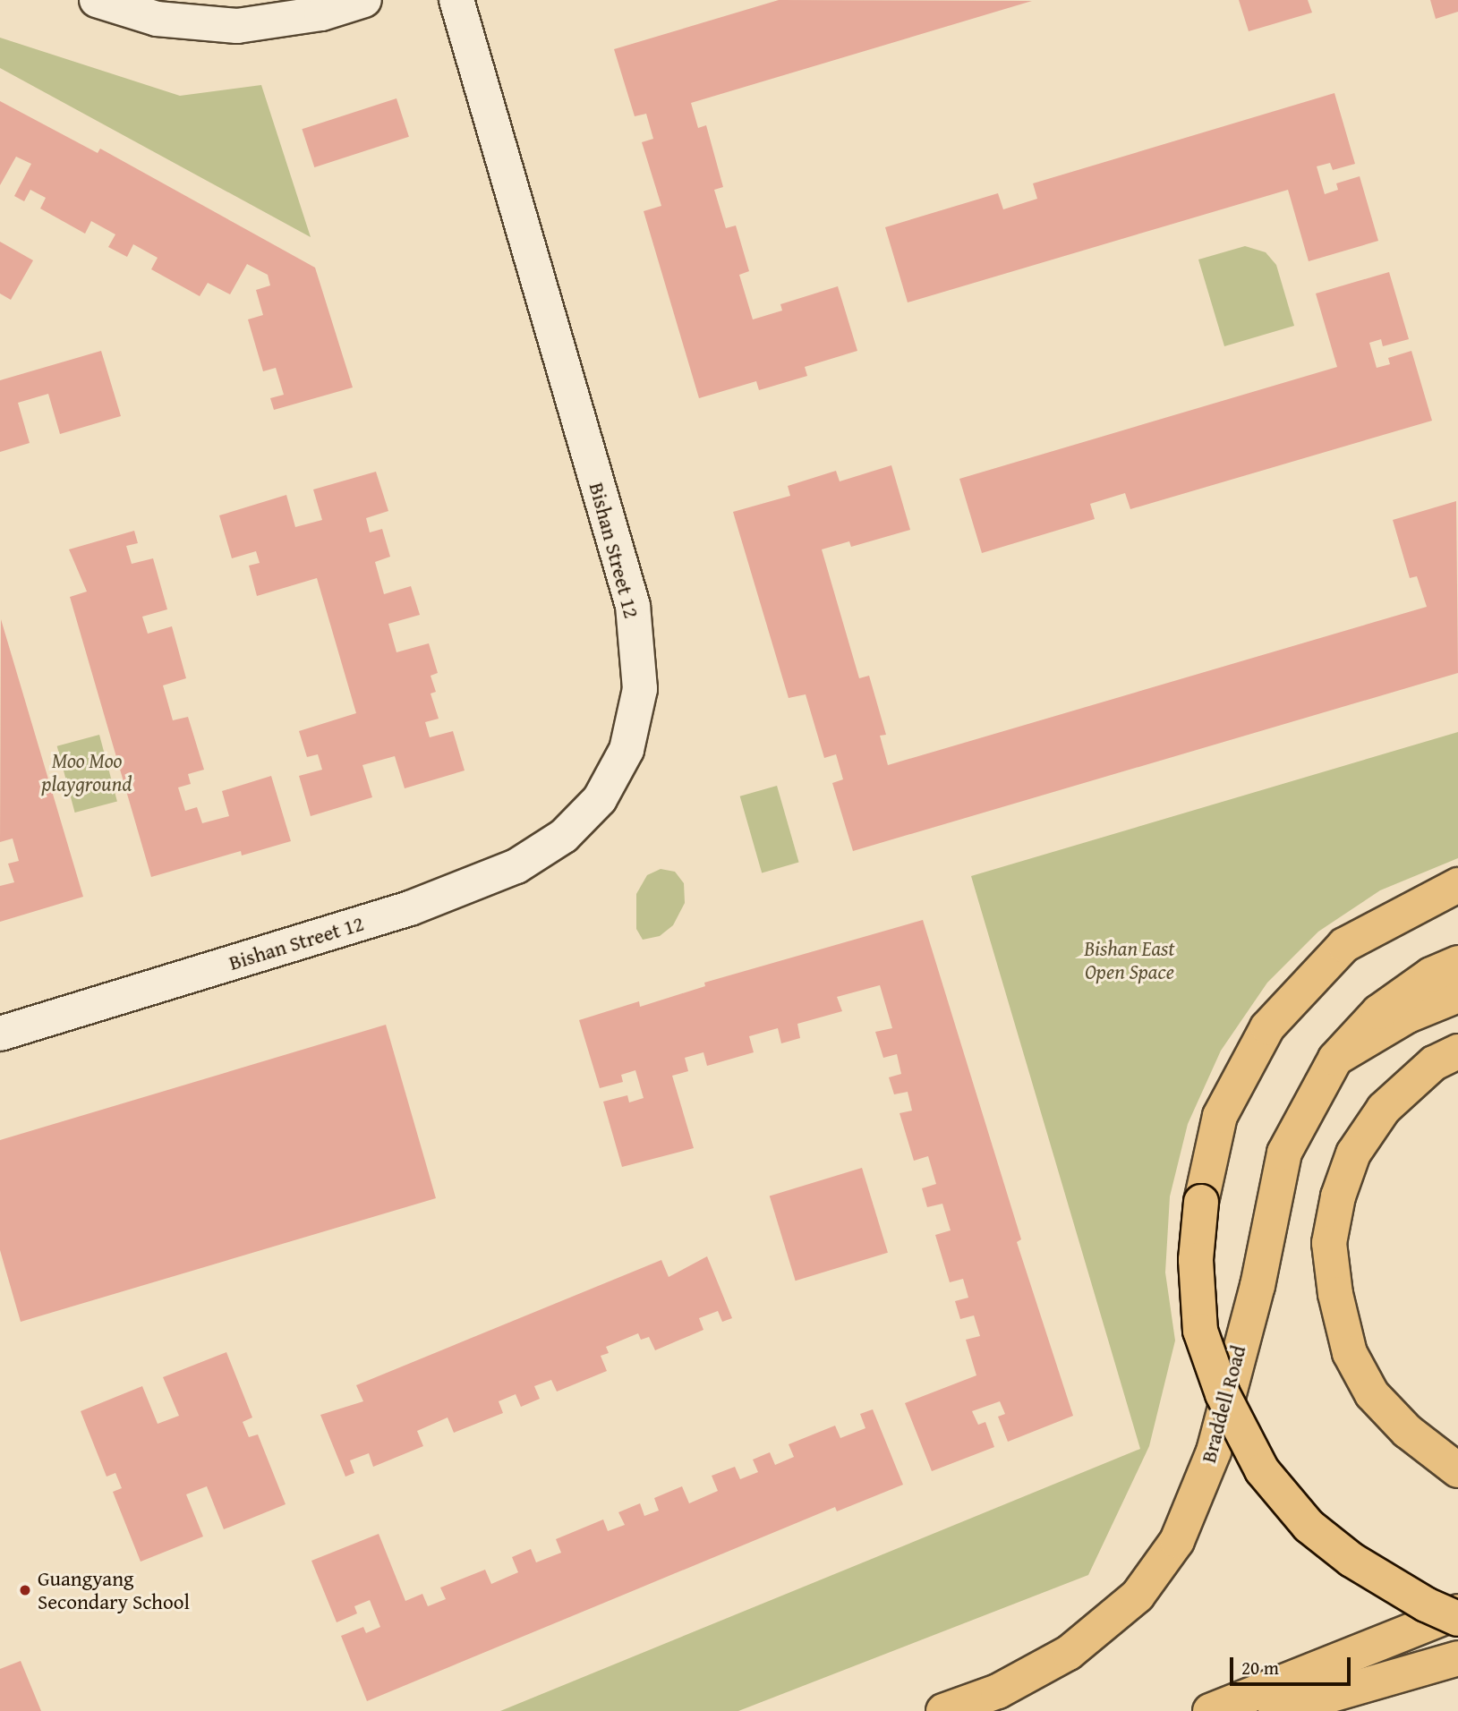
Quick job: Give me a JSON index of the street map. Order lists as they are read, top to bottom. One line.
{"streets":{"main road":["Braddell Road"],"street":["Bishan Street 12"]},"parks":["Moo Moo playground","Bishan East Open Space"],"places":["Guangyang Secondary School"],"scale_bar":"20 m"}
